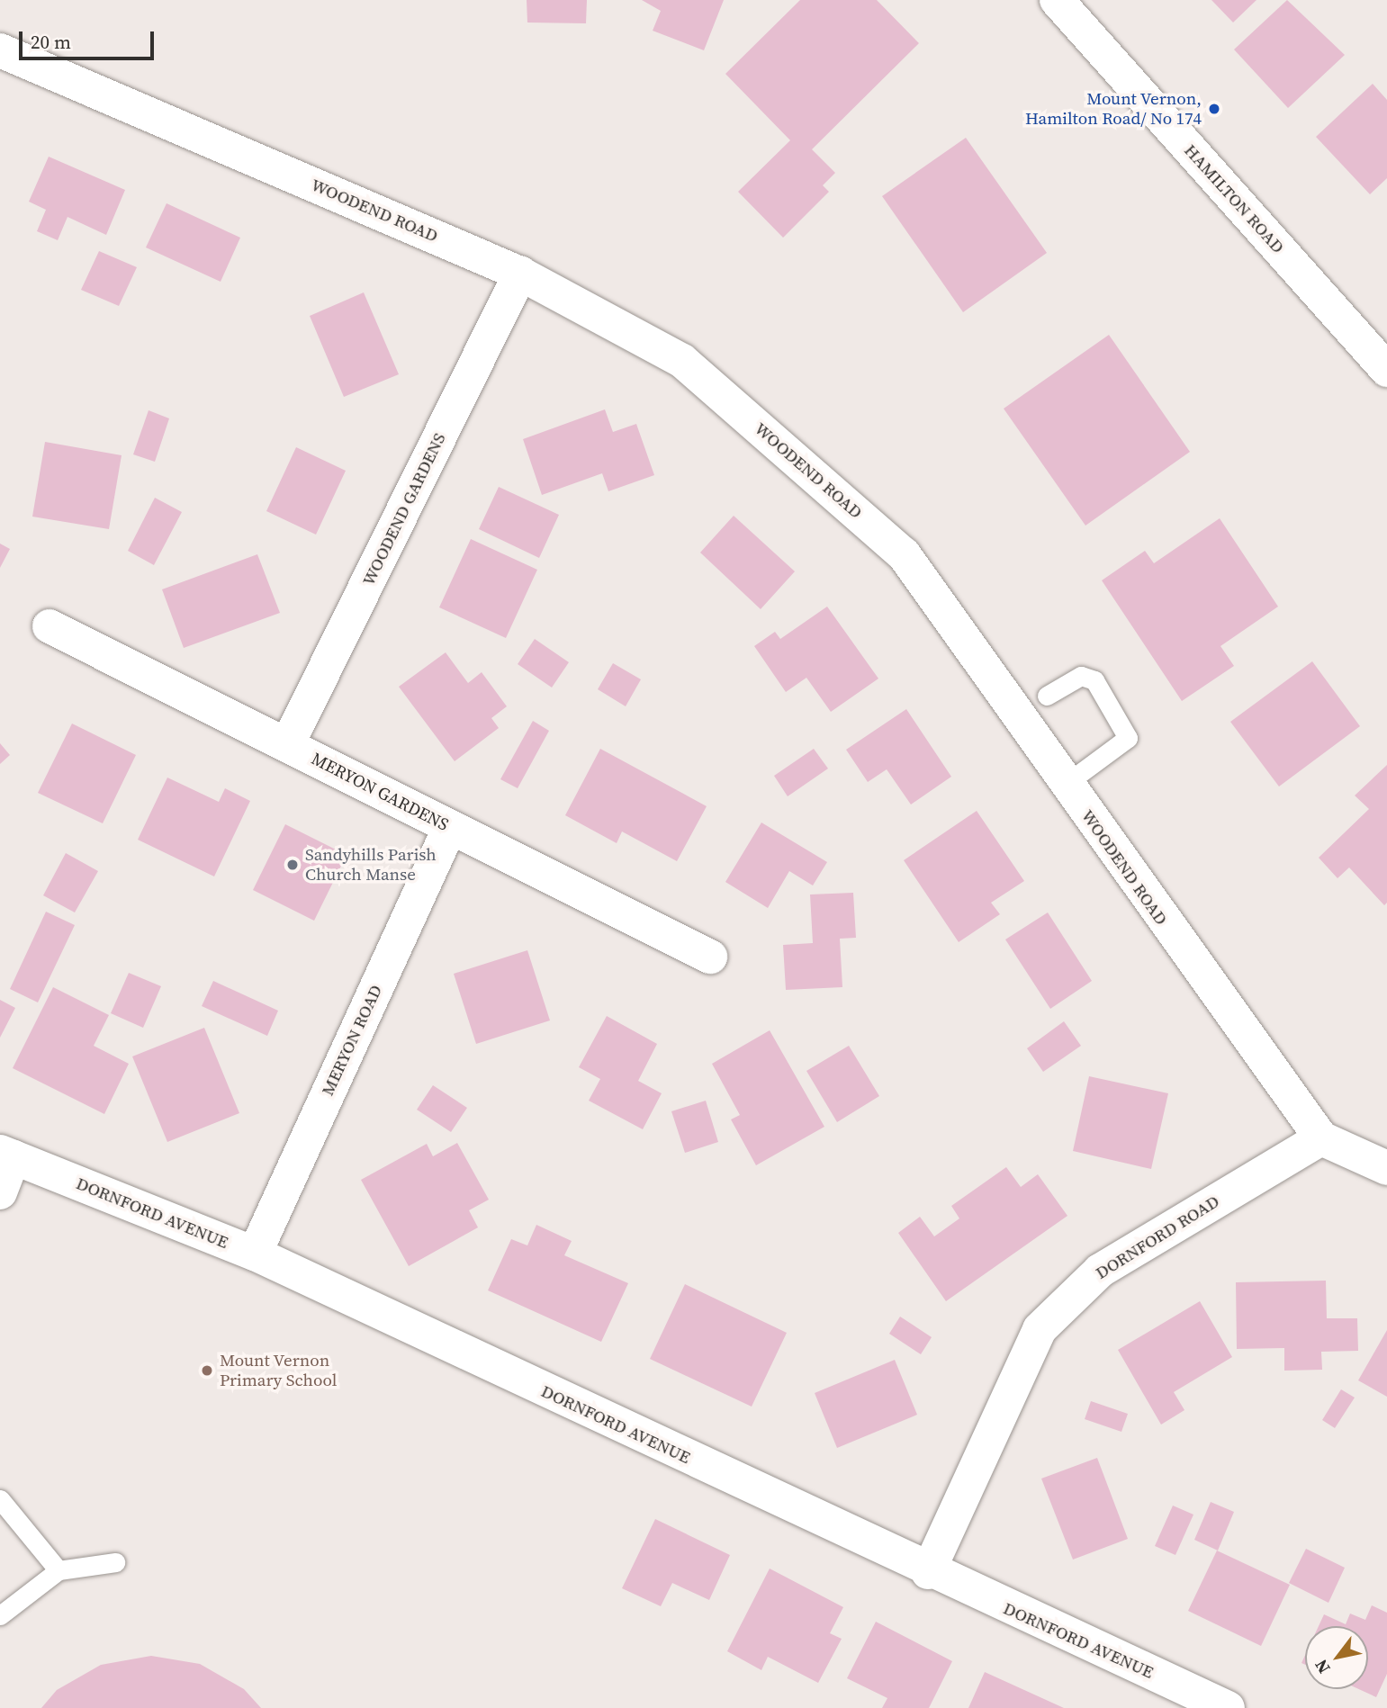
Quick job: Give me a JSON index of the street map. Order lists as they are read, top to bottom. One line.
{"streets":{"street":["HAMILTON ROAD","WOODEND ROAD","WOODEND GARDENS","MERYON GARDENS","MERYON ROAD","DORNFORD AVENUE","DORNFORD ROAD"]},"crossings":[["WOODEND ROAD","WOODEND GARDENS"],["WOODEND ROAD","DORNFORD ROAD"],["WOODEND GARDENS","MERYON GARDENS"],["MERYON GARDENS","MERYON ROAD"],["MERYON ROAD","DORNFORD AVENUE"],["DORNFORD AVENUE","DORNFORD ROAD"]],"places":["Mount Vernon, Hamilton Road/ No 174","Sandyhills Parish Church Manse","Mount Vernon Primary School"],"scale_bar":"20 m","north":"bottom left"}
